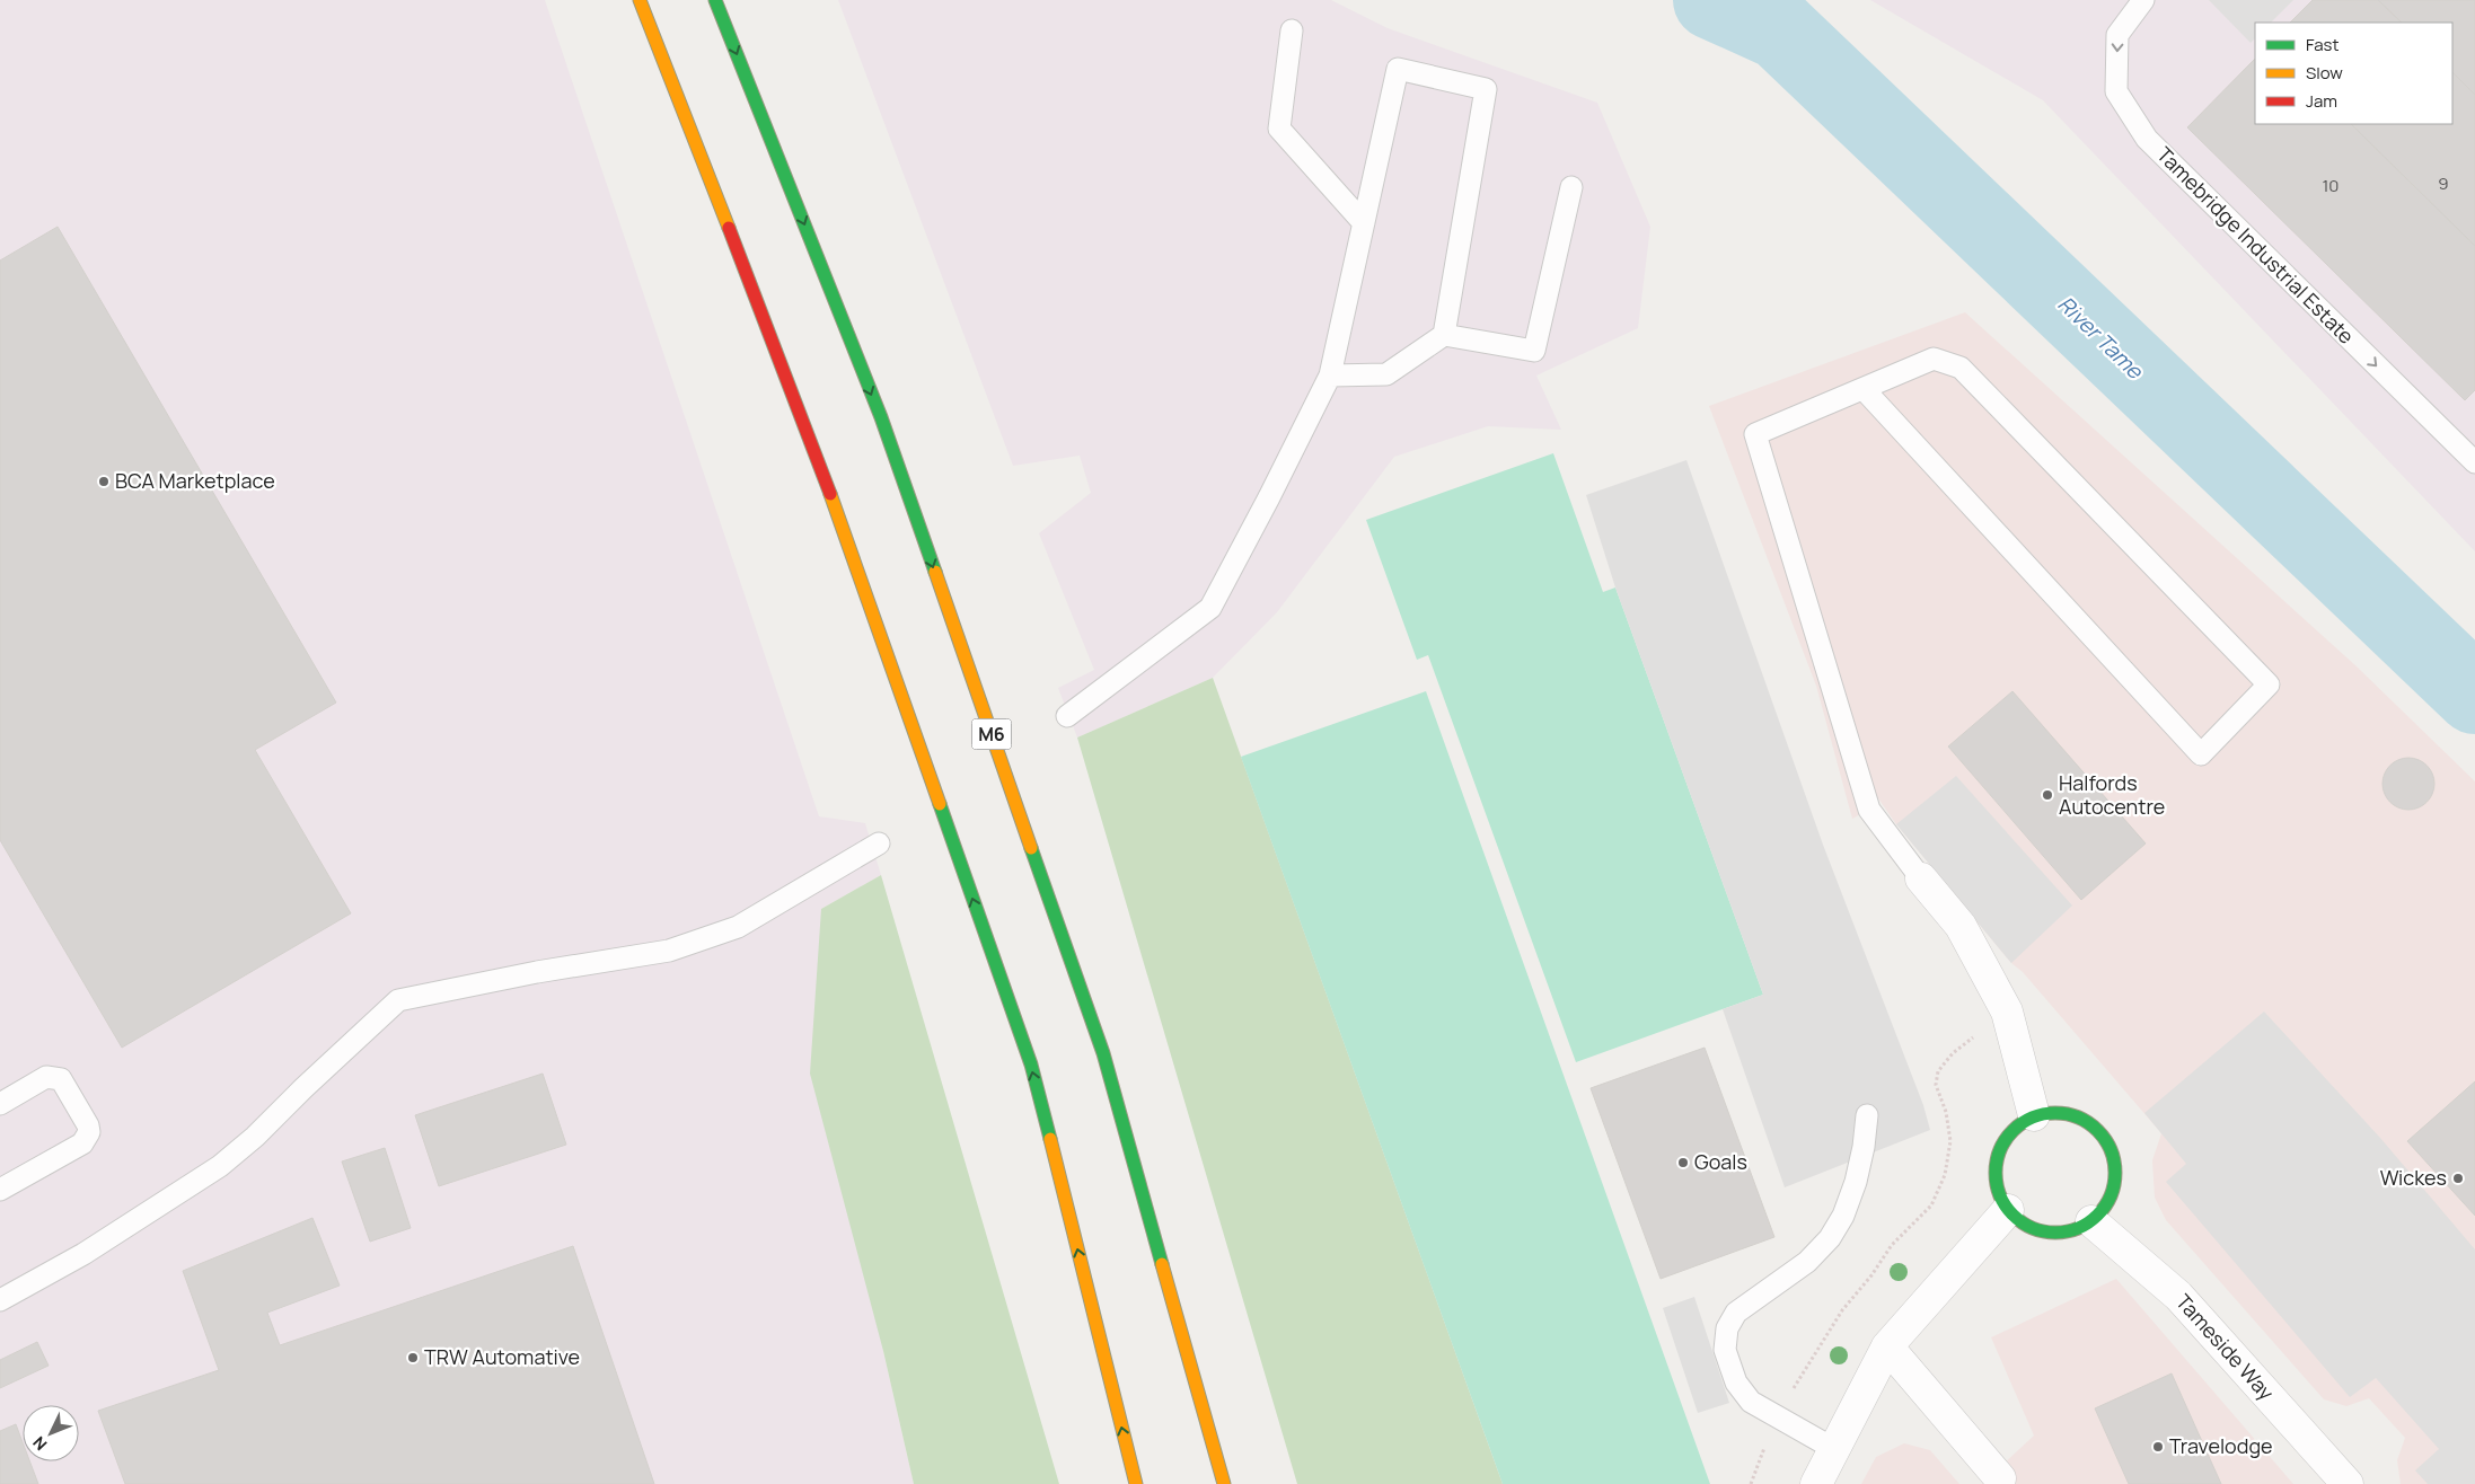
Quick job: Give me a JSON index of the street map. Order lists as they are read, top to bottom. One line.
{"streets":{"main road":["M6"],"street":["Tameside Way"],"lane":["Tamebridge Industrial Estate"]},"one_way":["Tamebridge Industrial Estate"],"water":["River Tame"],"places":["BCA Marketplace","Halfords Autocentre","Goals","Wickes","TRW Automative","Travelodge"],"house_numbers":["9","10"],"legend":["Fast","Slow","Jam"],"north":"bottom left"}
